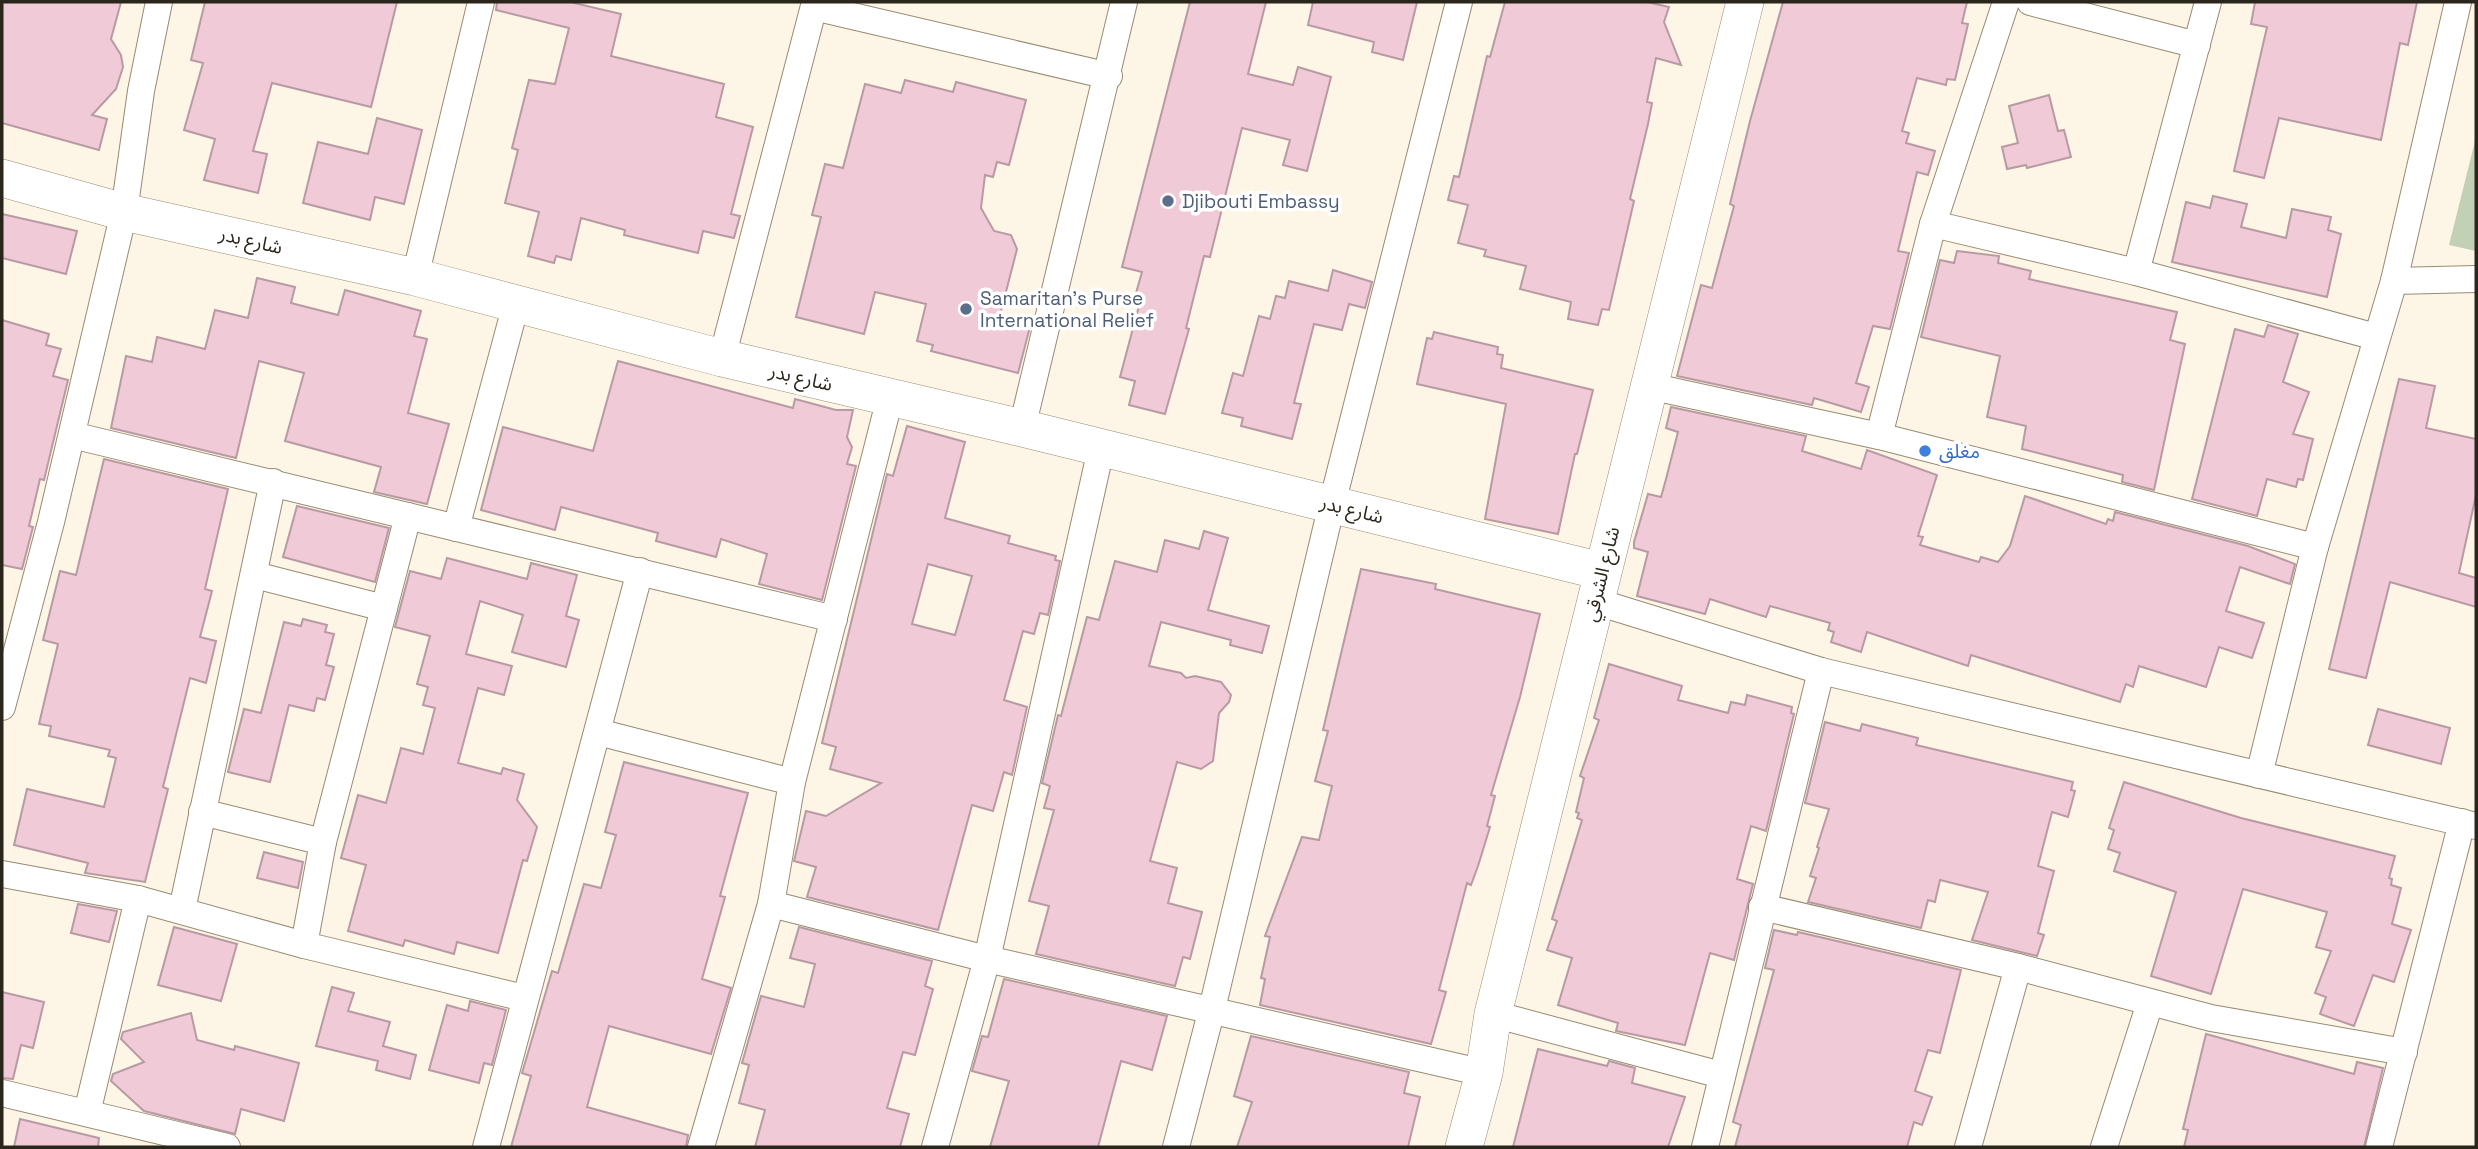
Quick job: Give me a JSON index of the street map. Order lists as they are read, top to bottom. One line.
{"streets":{"street":["شارع بدر","شارع الشرقي"]},"crossings":[["شارع بدر","شارع الشرقي"]],"places":["Djibouti Embassy","Samaritan’s Purse International Relief","مغلق"]}
